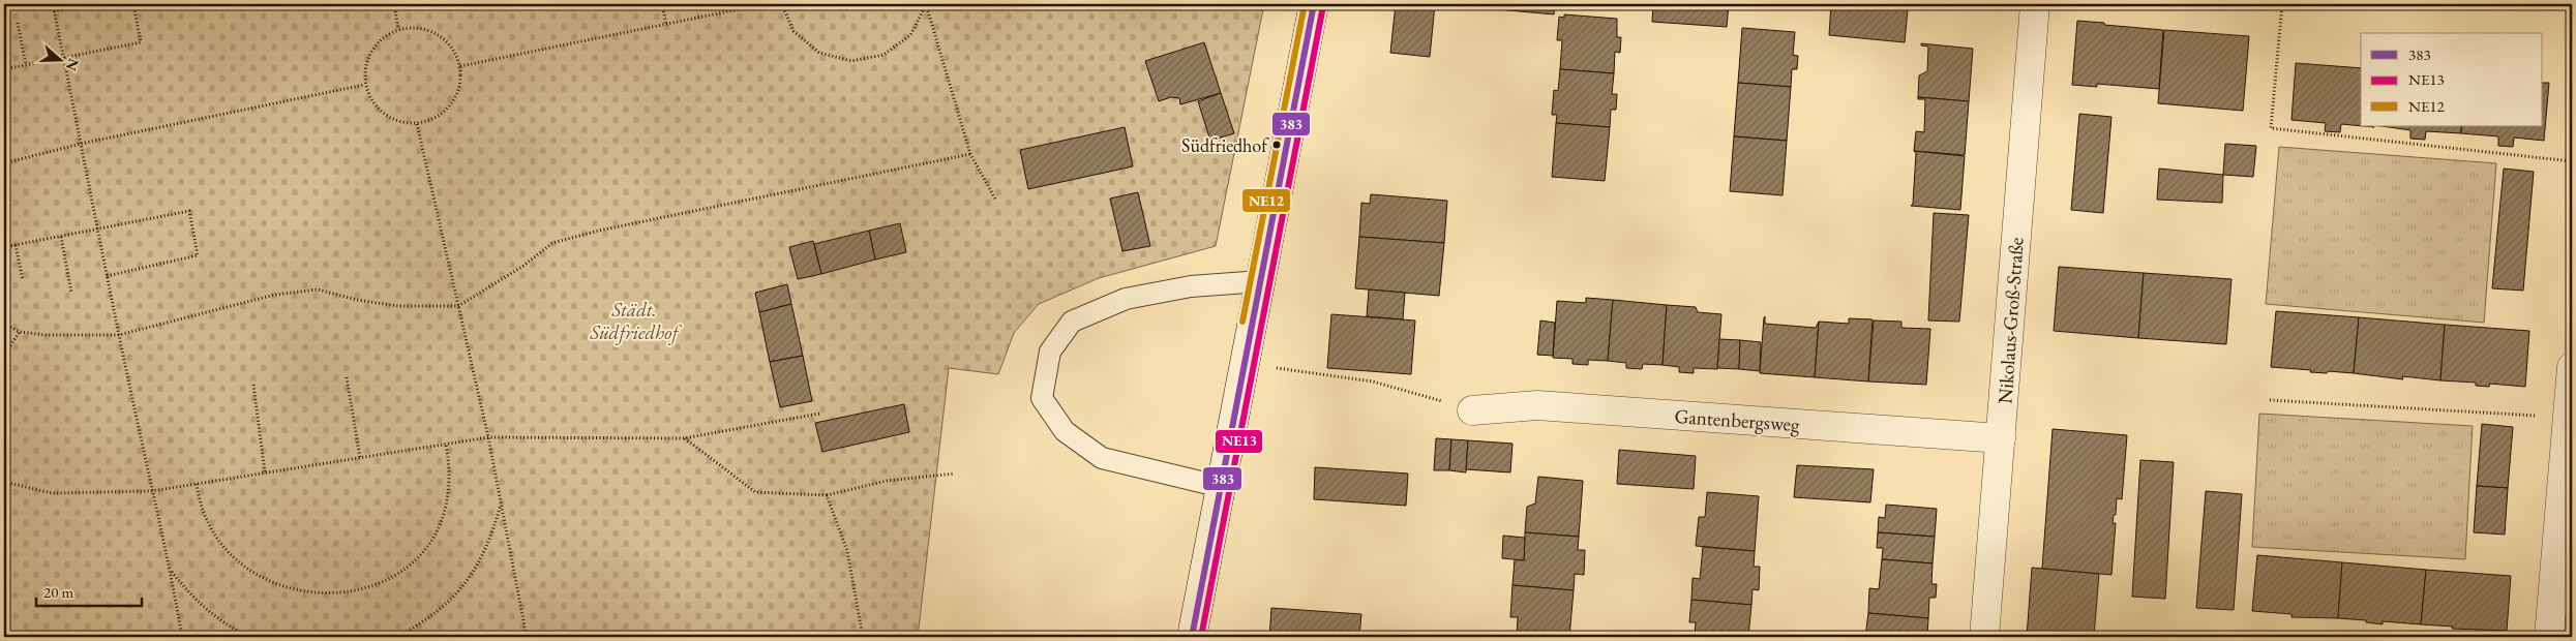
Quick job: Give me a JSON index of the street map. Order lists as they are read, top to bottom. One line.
{"streets":{"street":["Nikolaus-Groß-Straße","Gantenbergsweg"]},"crossings":[["Nikolaus-Groß-Straße","Gantenbergsweg"]],"parks":["Städt. Südfriedhof"],"places":["Südfriedhof"],"lines":["transit line 383","transit line NE12","transit line NE13"],"legend":["383","NE13","NE12"],"scale_bar":"20 m","north":"right"}
